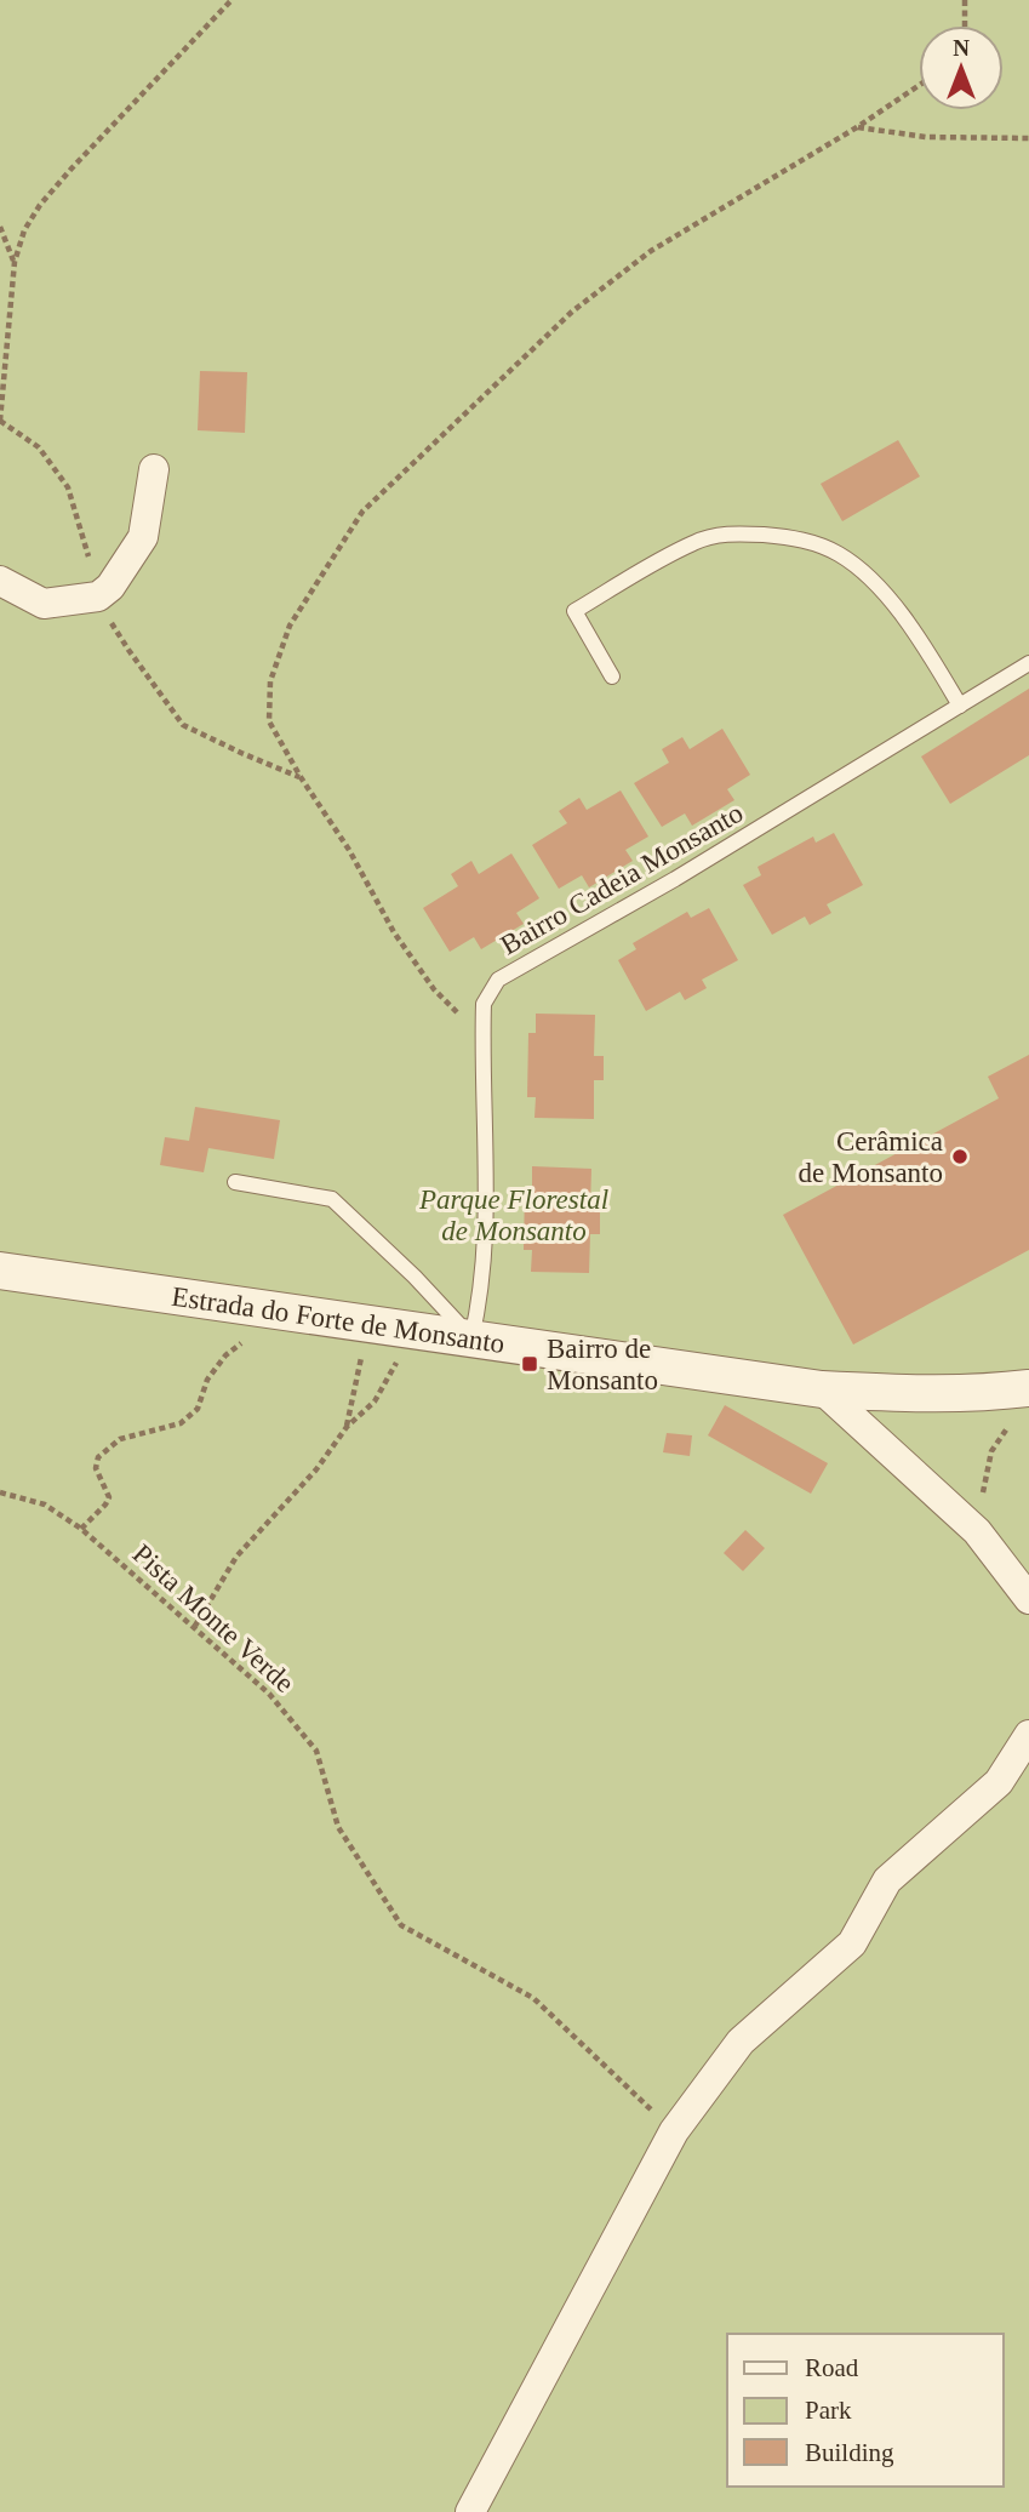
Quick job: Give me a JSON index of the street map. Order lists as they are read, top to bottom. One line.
{"streets":{"street":["Estrada do Forte de Monsanto"],"lane":["Bairro Cadeia Monsanto"],"path":["Pista Monte Verde"]},"crossings":[["Bairro Cadeia Monsanto","Estrada do Forte de Monsanto"]],"parks":["Parque Florestal de Monsanto"],"places":{"other":["Cerâmica de Monsanto"],"transit":["Bairro de Monsanto"]},"legend":["Road","Park","Building"],"north":"top"}
